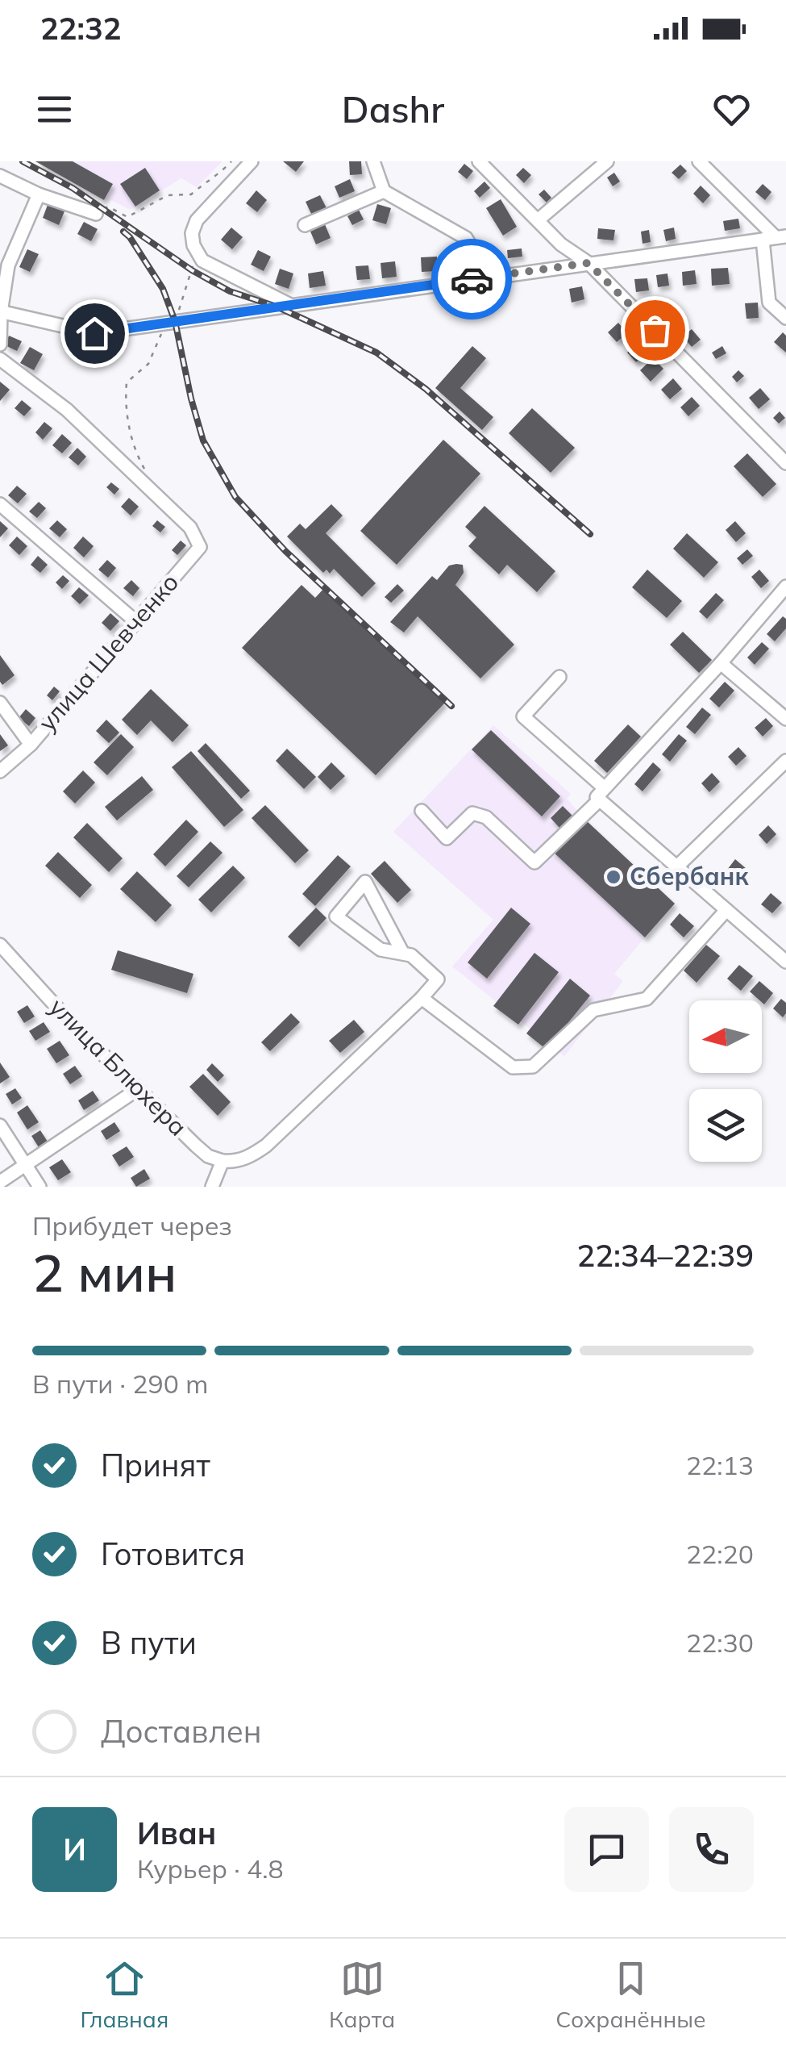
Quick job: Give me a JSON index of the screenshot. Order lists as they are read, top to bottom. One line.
{"streets":{"street":["улица Шевченко","улица Блюхера"]},"places":["Сбербанк"],"north":"left","page":{"status":"22:32","header":"Dashr","heading":["2 мин","Прибудет через","22:34–22:39"],"panel":["Иван","Курьер · 4.8"],"bar":"В пути · 290 m","list":[["Принят","22:13"],["Готовится","22:20"],["В пути","22:30"],"Доставлен"],"round":"И","tabs":["Главная","Карта","Сохранённые"]}}
